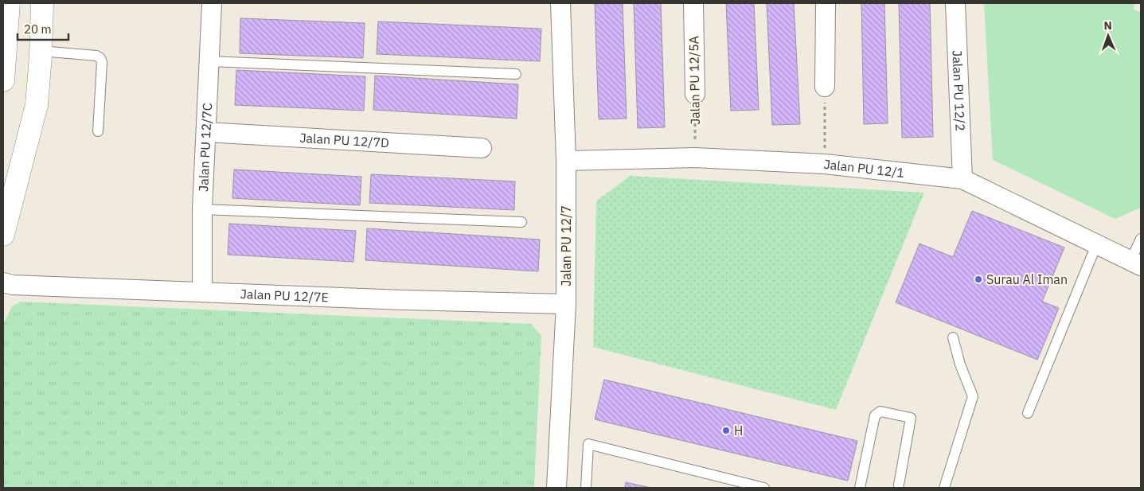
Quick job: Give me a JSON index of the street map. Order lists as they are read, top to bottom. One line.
{"streets":{"street":["Jalan PU 12/5A","Jalan PU 12/2","Jalan PU 12/7D","Jalan PU 12/7C","Jalan PU 12/1","Jalan PU 12/7","Jalan PU 12/7E"]},"crossings":[["Jalan PU 12/5A","Jalan PU 12/1"],["Jalan PU 12/2","Jalan PU 12/1"],["Jalan PU 12/7D","Jalan PU 12/7C"],["Jalan PU 12/7C","Jalan PU 12/7E"],["Jalan PU 12/1","Jalan PU 12/7"],["Jalan PU 12/7","Jalan PU 12/7E"]],"places":["Surau Al Iman","H"],"scale_bar":"20 m","north":"top"}
